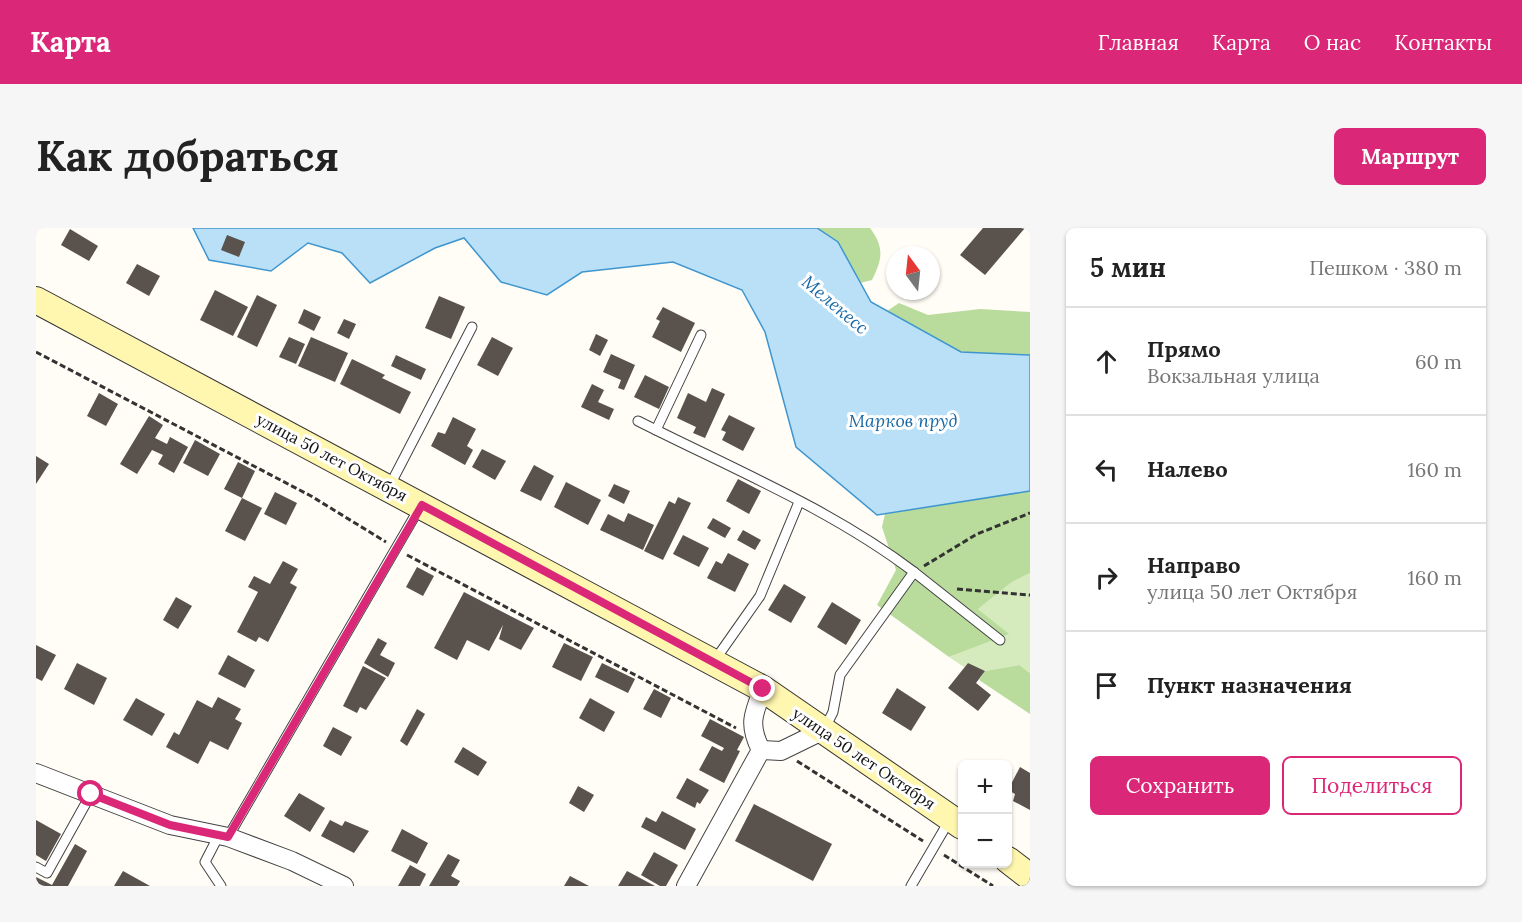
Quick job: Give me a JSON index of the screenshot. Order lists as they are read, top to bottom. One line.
{"streets":{"main road":["улица 50 лет Октября"]},"water":["Мелекесс","Марков пруд"],"north":"top","page":{"header":"Карта","nav":["Главная","Карта","О нас","Контакты"],"buttons":["Маршрут",["Сохранить","Поделиться"]],"title":"Как добраться","heading":["5 мин","Пешком · 380 m"],"list":[["Прямо","Вокзальная улица","60 m"],["Налево","160 m"],["Направо","улица 50 лет Октября","160 m"],"Пункт назначения"],"map_buttons":["+","−"]}}
